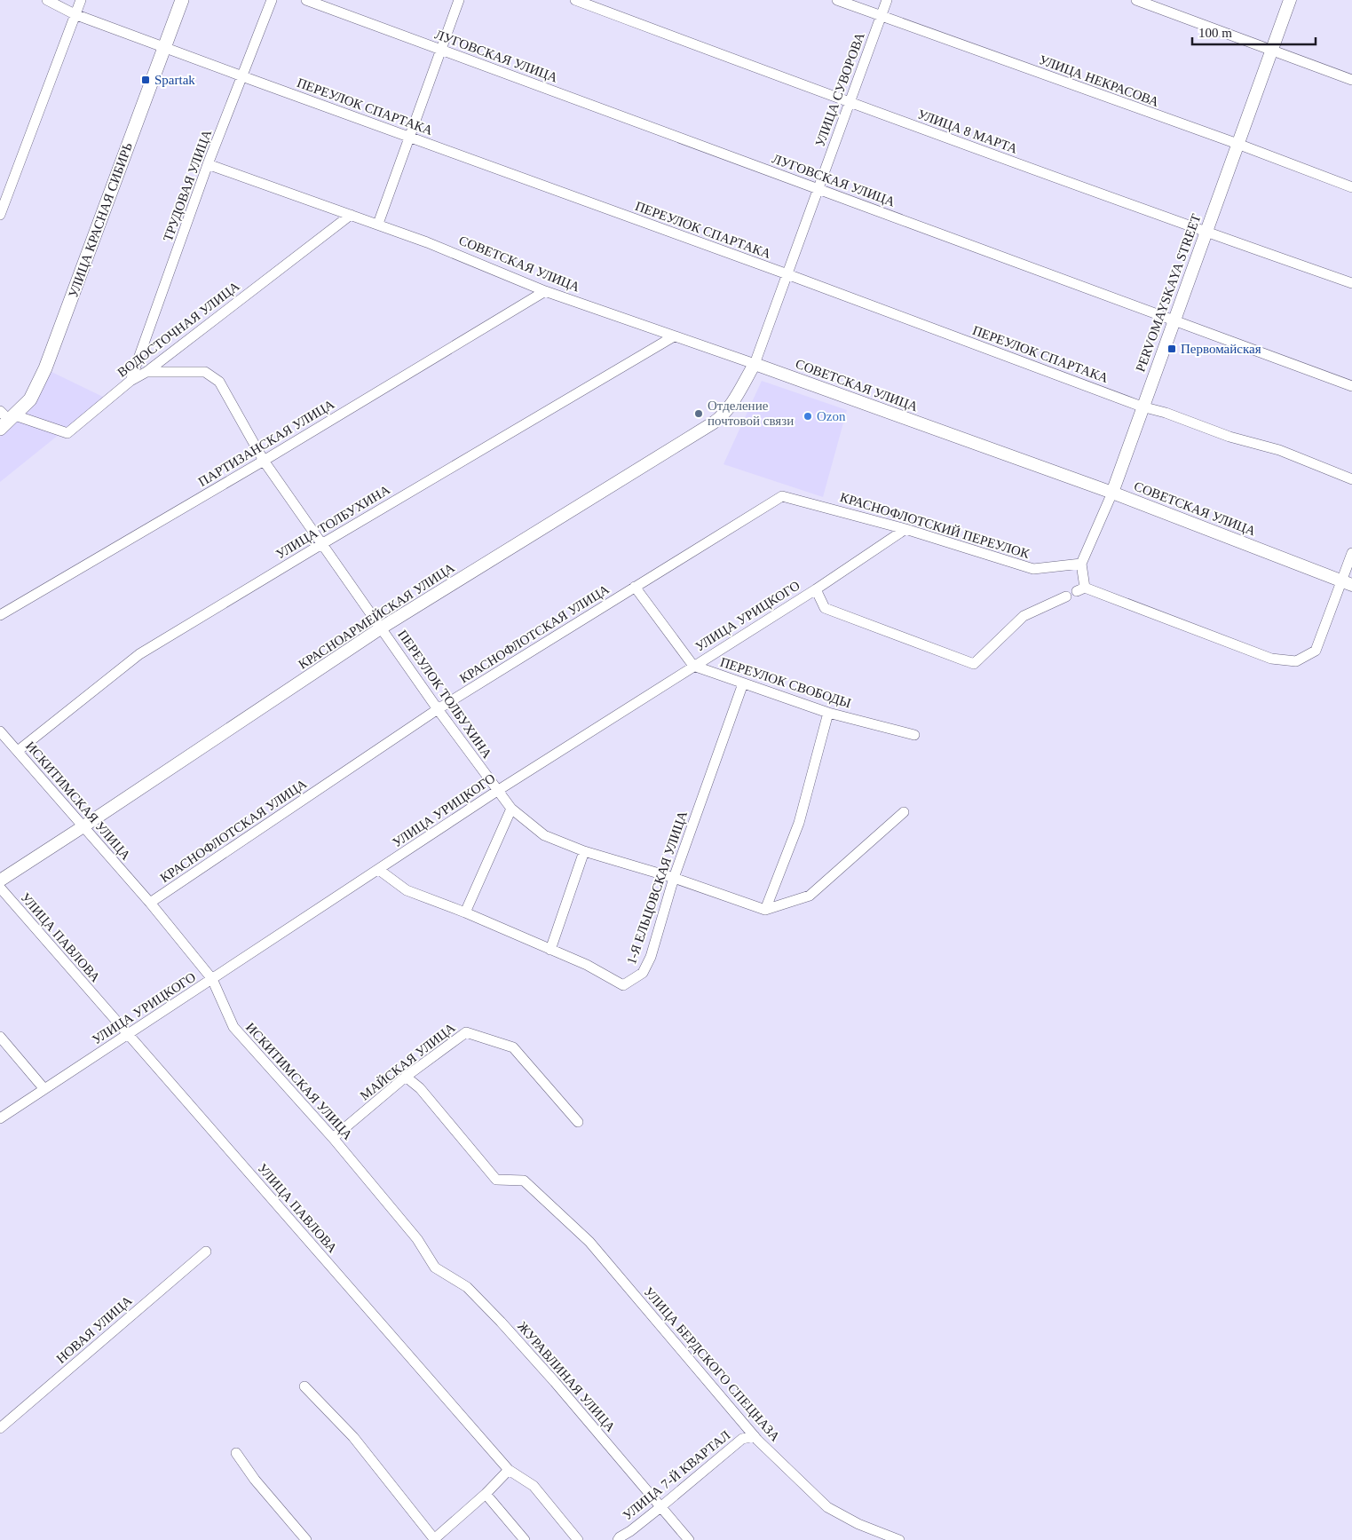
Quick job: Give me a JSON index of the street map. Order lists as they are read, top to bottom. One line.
{"streets":{"main road":["УЛИЦА КРАСНАЯ СИБИРЬ"],"street":["ЛУГОВСКАЯ УЛИЦА","УЛИЦА НЕКРАСОВА","УЛИЦА СУВОРОВА","ПЕРЕУЛОК СПАРТАКА","УЛИЦА 8 МАРТА","ТРУДОВАЯ УЛИЦА","СОВЕТСКАЯ УЛИЦА","PERVOMAYSKAYA STREET","ВОДОСТОЧНАЯ УЛИЦА","ПАРТИЗАНСКАЯ УЛИЦА","УЛИЦА ТОЛБУХИНА","КРАСНОФЛОТСКИЙ ПЕРЕУЛОК","КРАСНОАРМЕЙСКАЯ УЛИЦА","УЛИЦА УРИЦКОГО","КРАСНОФЛОТСКАЯ УЛИЦА","ПЕРЕУЛОК СВОБОДЫ","ПЕРЕУЛОК ТОЛБУХИНА","ИСКИТИМСКАЯ УЛИЦА","1-Я ЕЛЬЦОВСКАЯ УЛИЦА","УЛИЦА ПАВЛОВА","МАЙСКАЯ УЛИЦА","НОВАЯ УЛИЦА","УЛИЦА БЕРДСКОГО СПЕЦНАЗА","ЖУРАВЛИНАЯ УЛИЦА","УЛИЦА 7-Й КВАРТАЛ"]},"crossings":[["ЛУГОВСКАЯ УЛИЦА","УЛИЦА СУВОРОВА"],["ЛУГОВСКАЯ УЛИЦА","PERVOMAYSKAYA STREET"],["УЛИЦА НЕКРАСОВА","УЛИЦА СУВОРОВА"],["УЛИЦА НЕКРАСОВА","PERVOMAYSKAYA STREET"],["УЛИЦА СУВОРОВА","ПЕРЕУЛОК СПАРТАКА"],["УЛИЦА СУВОРОВА","УЛИЦА 8 МАРТА"],["УЛИЦА СУВОРОВА","СОВЕТСКАЯ УЛИЦА"],["УЛИЦА СУВОРОВА","КРАСНОАРМЕЙСКАЯ УЛИЦА"],["ПЕРЕУЛОК СПАРТАКА","ТРУДОВАЯ УЛИЦА"],["ПЕРЕУЛОК СПАРТАКА","УЛИЦА КРАСНАЯ СИБИРЬ"],["ПЕРЕУЛОК СПАРТАКА","PERVOMAYSKAYA STREET"],["УЛИЦА 8 МАРТА","PERVOMAYSKAYA STREET"],["ТРУДОВАЯ УЛИЦА","СОВЕТСКАЯ УЛИЦА"],["ТРУДОВАЯ УЛИЦА","ВОДОСТОЧНАЯ УЛИЦА"],["УЛИЦА КРАСНАЯ СИБИРЬ","ВОДОСТОЧНАЯ УЛИЦА"],["СОВЕТСКАЯ УЛИЦА","PERVOMAYSKAYA STREET"],["СОВЕТСКАЯ УЛИЦА","ВОДОСТОЧНАЯ УЛИЦА"],["СОВЕТСКАЯ УЛИЦА","ПАРТИЗАНСКАЯ УЛИЦА"],["СОВЕТСКАЯ УЛИЦА","УЛИЦА ТОЛБУХИНА"],["СОВЕТСКАЯ УЛИЦА","КРАСНОАРМЕЙСКАЯ УЛИЦА"],["PERVOMAYSKAYA STREET","КРАСНОФЛОТСКИЙ ПЕРЕУЛОК"],["ВОДОСТОЧНАЯ УЛИЦА","ПЕРЕУЛОК ТОЛБУХИНА"],["ПАРТИЗАНСКАЯ УЛИЦА","ПЕРЕУЛОК ТОЛБУХИНА"],["УЛИЦА ТОЛБУХИНА","ПЕРЕУЛОК ТОЛБУХИНА"],["УЛИЦА ТОЛБУХИНА","ИСКИТИМСКАЯ УЛИЦА"],["КРАСНОФЛОТСКИЙ ПЕРЕУЛОК","УЛИЦА УРИЦКОГО"],["КРАСНОФЛОТСКИЙ ПЕРЕУЛОК","КРАСНОФЛОТСКАЯ УЛИЦА"],["КРАСНОАРМЕЙСКАЯ УЛИЦА","ПЕРЕУЛОК ТОЛБУХИНА"],["КРАСНОАРМЕЙСКАЯ УЛИЦА","ИСКИТИМСКАЯ УЛИЦА"],["УЛИЦА УРИЦКОГО","ПЕРЕУЛОК СВОБОДЫ"],["УЛИЦА УРИЦКОГО","ПЕРЕУЛОК ТОЛБУХИНА"],["УЛИЦА УРИЦКОГО","ИСКИТИМСКАЯ УЛИЦА"],["УЛИЦА УРИЦКОГО","1-Я ЕЛЬЦОВСКАЯ УЛИЦА"],["УЛИЦА УРИЦКОГО","УЛИЦА ПАВЛОВА"],["КРАСНОФЛОТСКАЯ УЛИЦА","ПЕРЕУЛОК ТОЛБУХИНА"],["КРАСНОФЛОТСКАЯ УЛИЦА","ИСКИТИМСКАЯ УЛИЦА"],["ПЕРЕУЛОК СВОБОДЫ","1-Я ЕЛЬЦОВСКАЯ УЛИЦА"],["ПЕРЕУЛОК ТОЛБУХИНА","1-Я ЕЛЬЦОВСКАЯ УЛИЦА"],["ИСКИТИМСКАЯ УЛИЦА","МАЙСКАЯ УЛИЦА"],["ИСКИТИМСКАЯ УЛИЦА","ЖУРАВЛИНАЯ УЛИЦА"],["МАЙСКАЯ УЛИЦА","УЛИЦА БЕРДСКОГО СПЕЦНАЗА"],["УЛИЦА БЕРДСКОГО СПЕЦНАЗА","УЛИЦА 7-Й КВАРТАЛ"],["ЖУРАВЛИНАЯ УЛИЦА","УЛИЦА 7-Й КВАРТАЛ"]],"places":{"transit":["Spartak","Первомайская"],"other":["Отделение почтовой связи","Ozon"]},"scale_bar":"100 m"}
